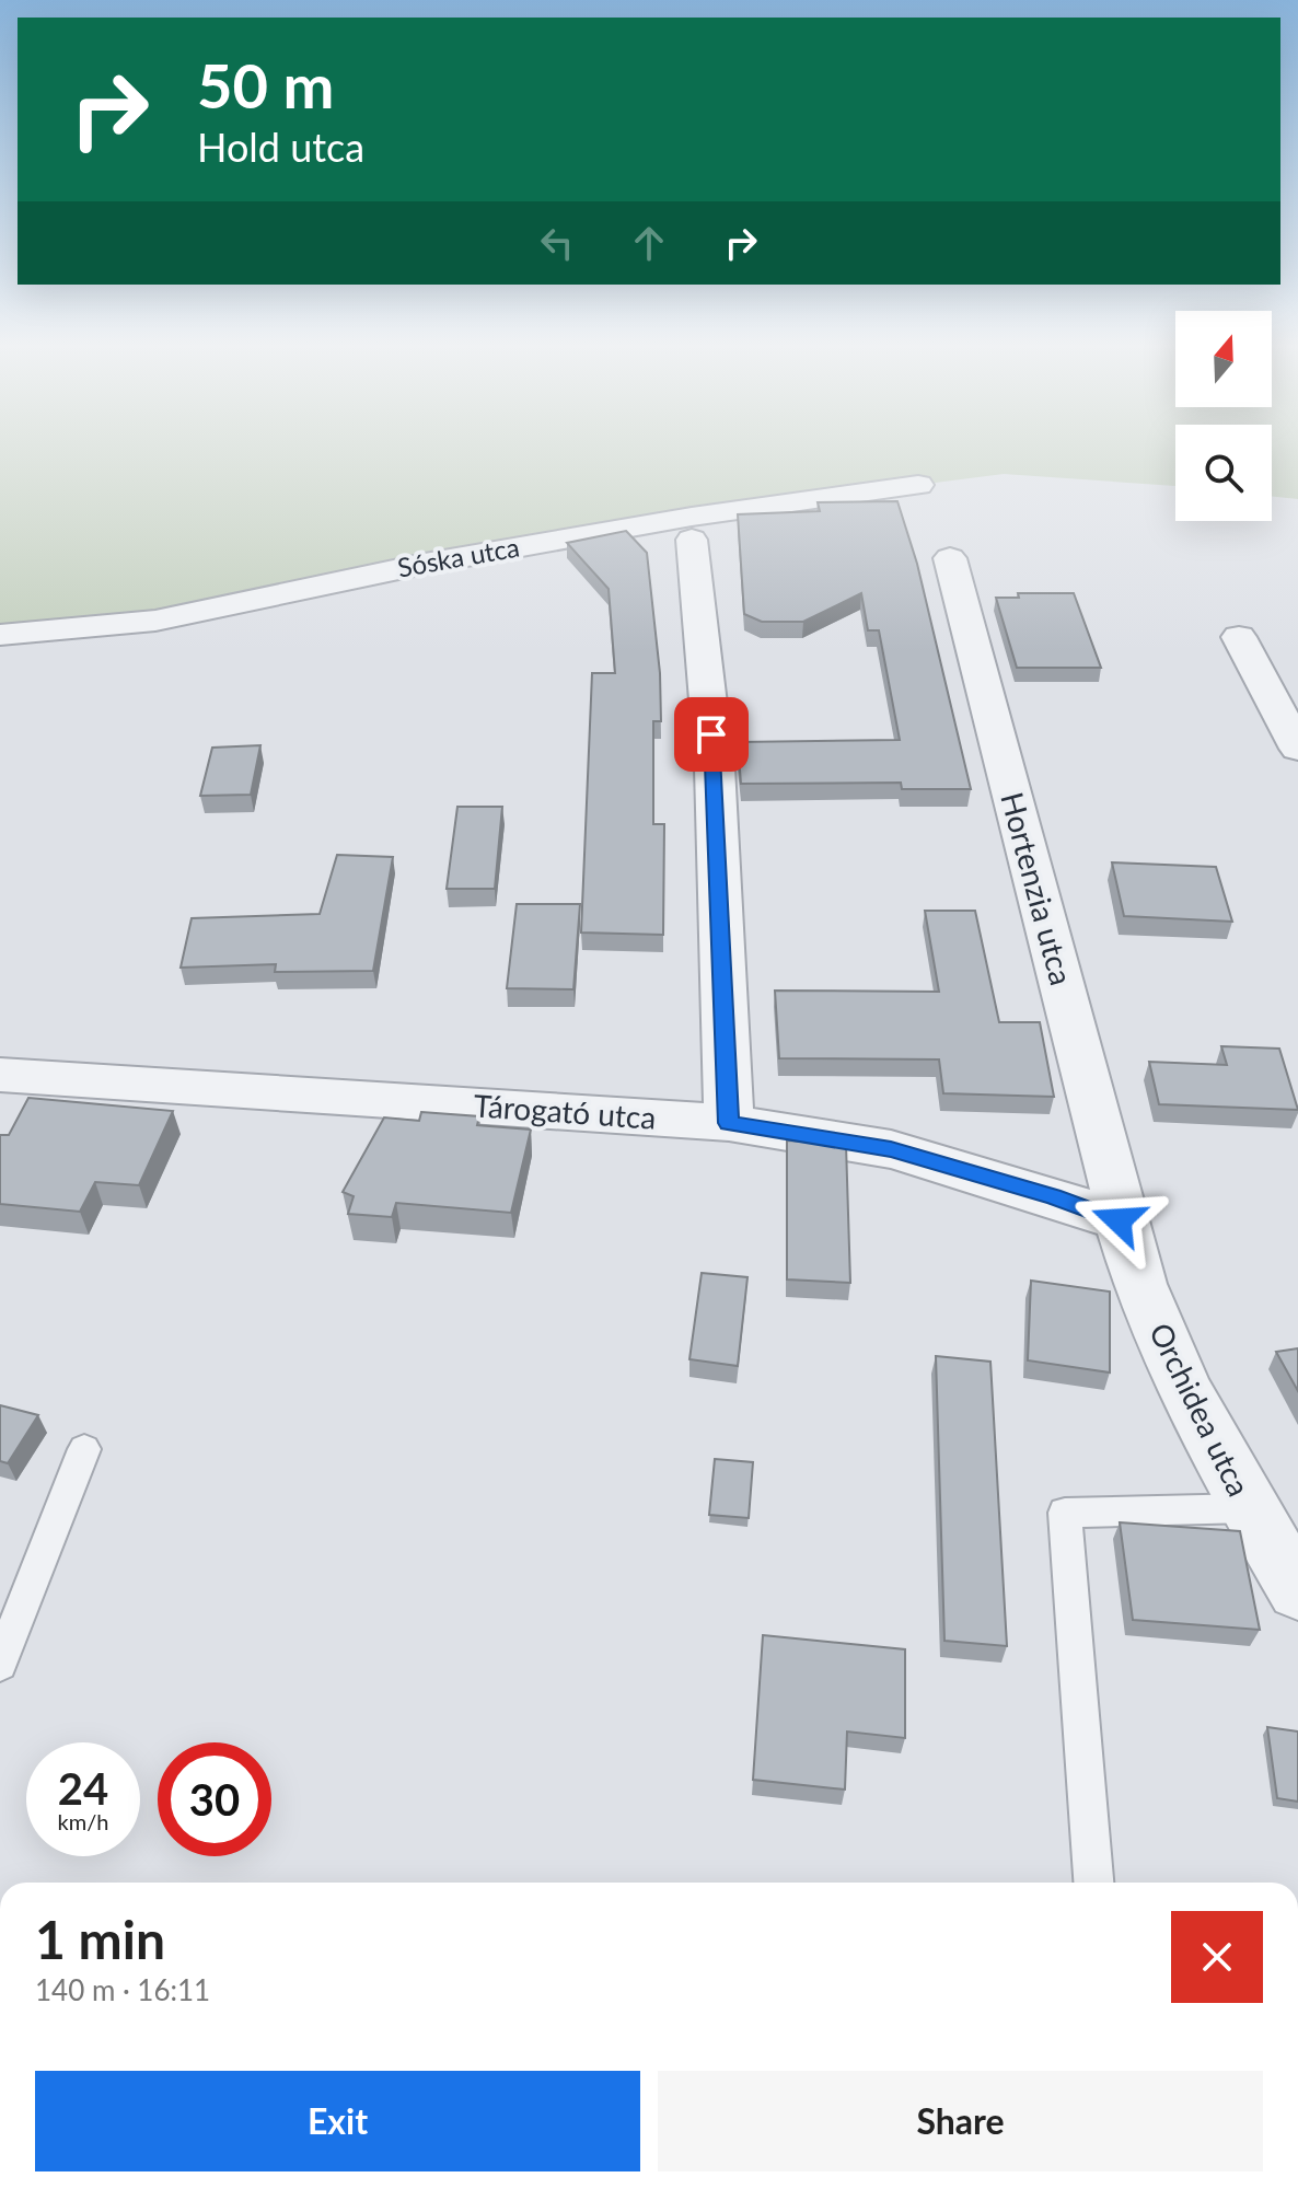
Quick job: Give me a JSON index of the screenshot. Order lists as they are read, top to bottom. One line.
{"streets":{"street":["Sóska utca","Hortenzia utca","Tárogató utca","Orchidea utca"]},"crossings":[["Hortenzia utca","Tárogató utca"],["Hortenzia utca","Orchidea utca"],["Tárogató utca","Orchidea utca"]],"north":"top","page":{"turn":["50 m","Hold utca"],"speed":"24 km/h","limit":"30","heading":["1 min","140 m · 16:11"],"buttons":["Exit","Share"]}}
